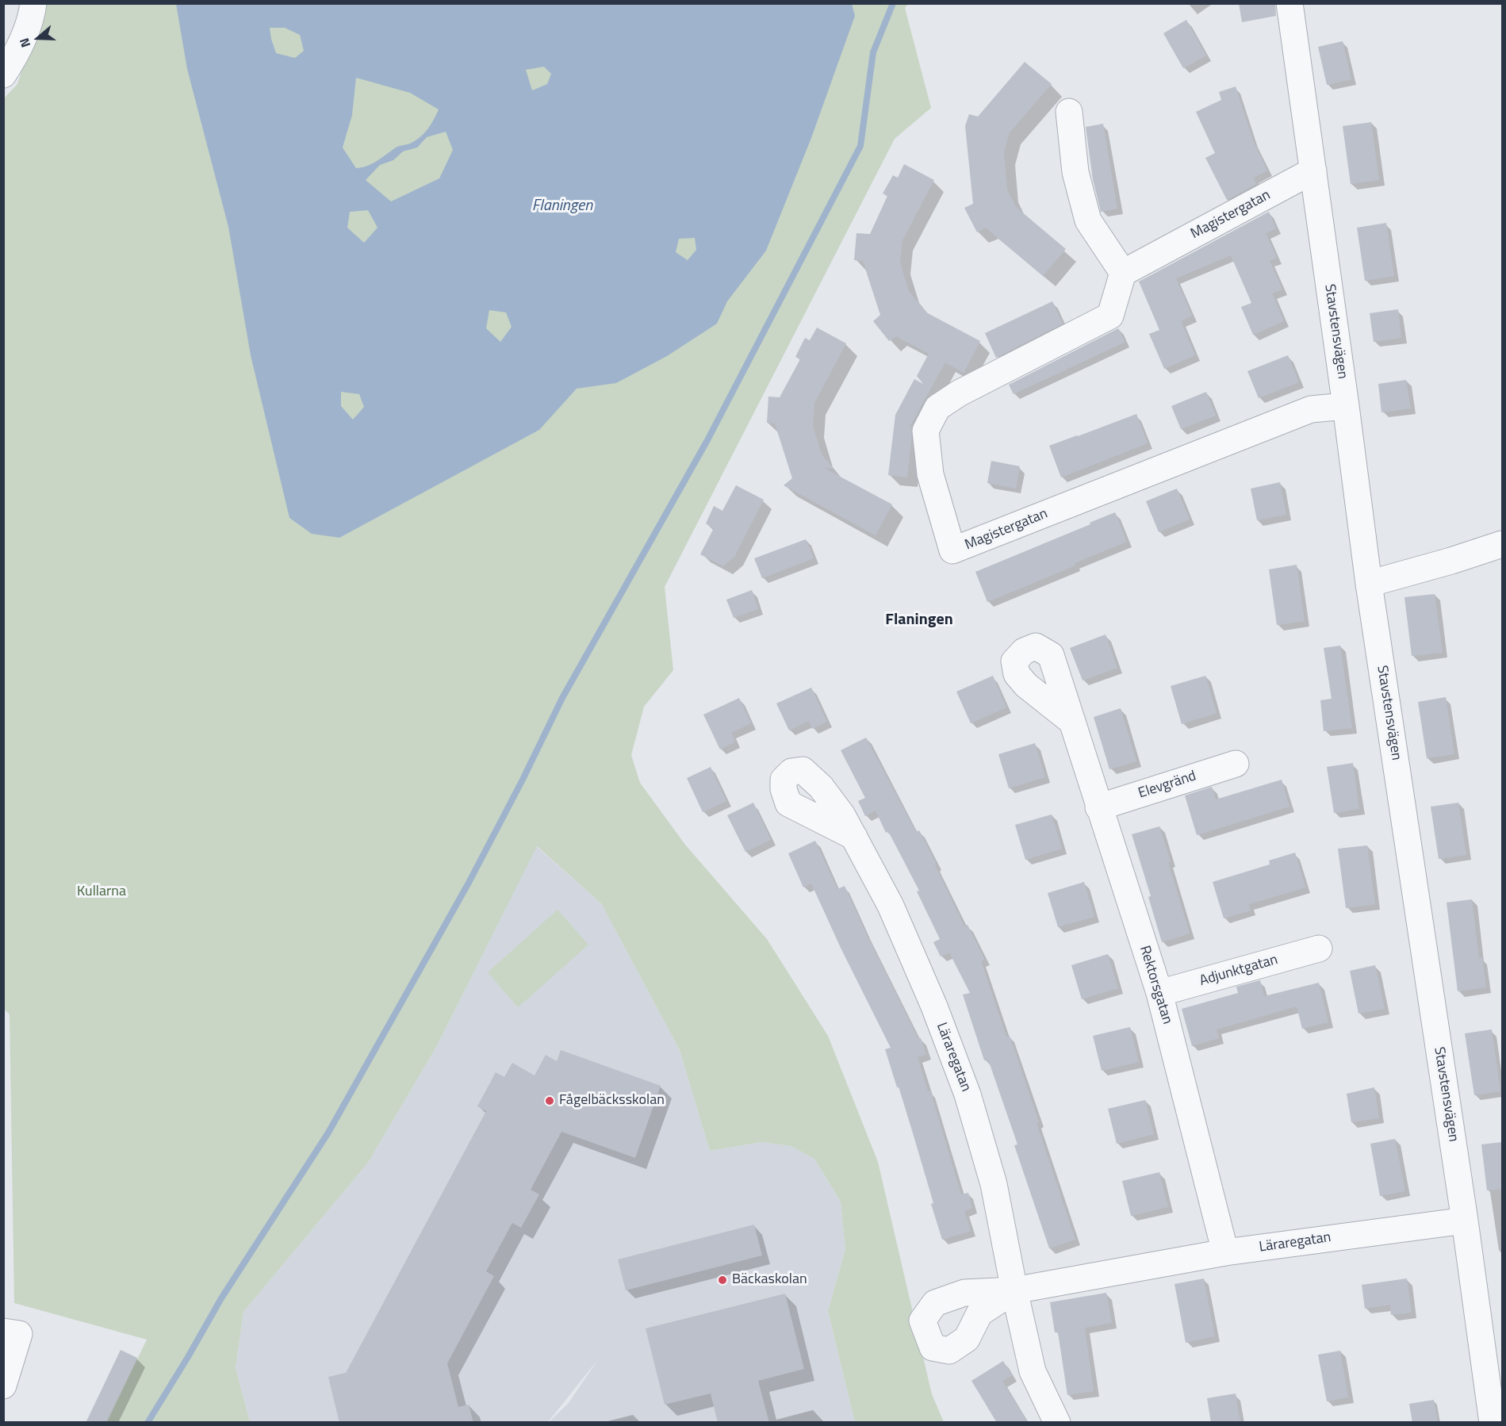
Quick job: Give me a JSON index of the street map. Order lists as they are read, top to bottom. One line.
{"streets":{"street":["Magistergatan","Stavstensvägen","Elevgränd","Adjunktgatan","Rektorsgatan","Läraregatan"]},"crossings":[["Magistergatan","Stavstensvägen"],["Stavstensvägen","Läraregatan"],["Elevgränd","Rektorsgatan"],["Adjunktgatan","Rektorsgatan"],["Rektorsgatan","Läraregatan"]],"districts":["Flaningen"],"water":["Flaningen"],"parks":["Kullarna"],"places":["Fågelbäcksskolan","Bäckaskolan"],"north":"left"}
